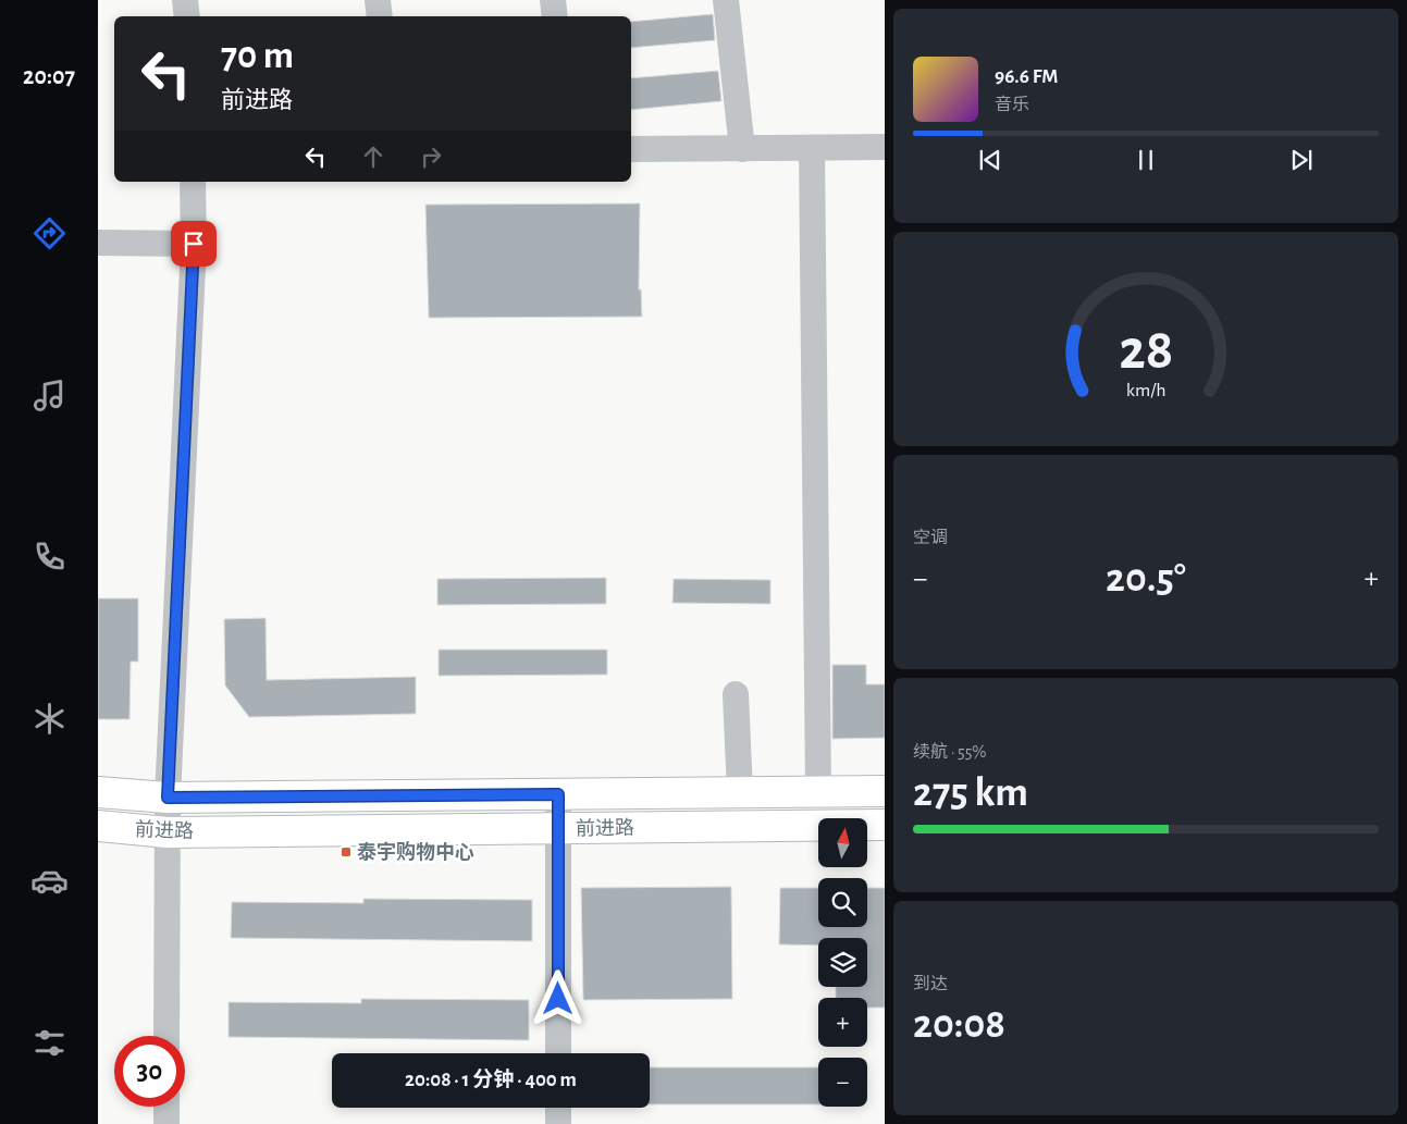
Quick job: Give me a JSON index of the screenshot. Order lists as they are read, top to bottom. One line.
{"streets":{"main road":["前进路"]},"places":{"transit":["泰宇购物中心"]},"north":"top","page":{"tabs":"20:07","turn":["70 m","前进路"],"song":["96.6 FM","音乐"],"tile":["空调",["续航 · 55%","275 km"],["到达","20:08"]],"heat":["−","20.5°","+"],"map_buttons":["+","−"],"limit":"30","trip":"20:08 · 1 分钟 · 400 m","gauge":["28","km/h"]}}
